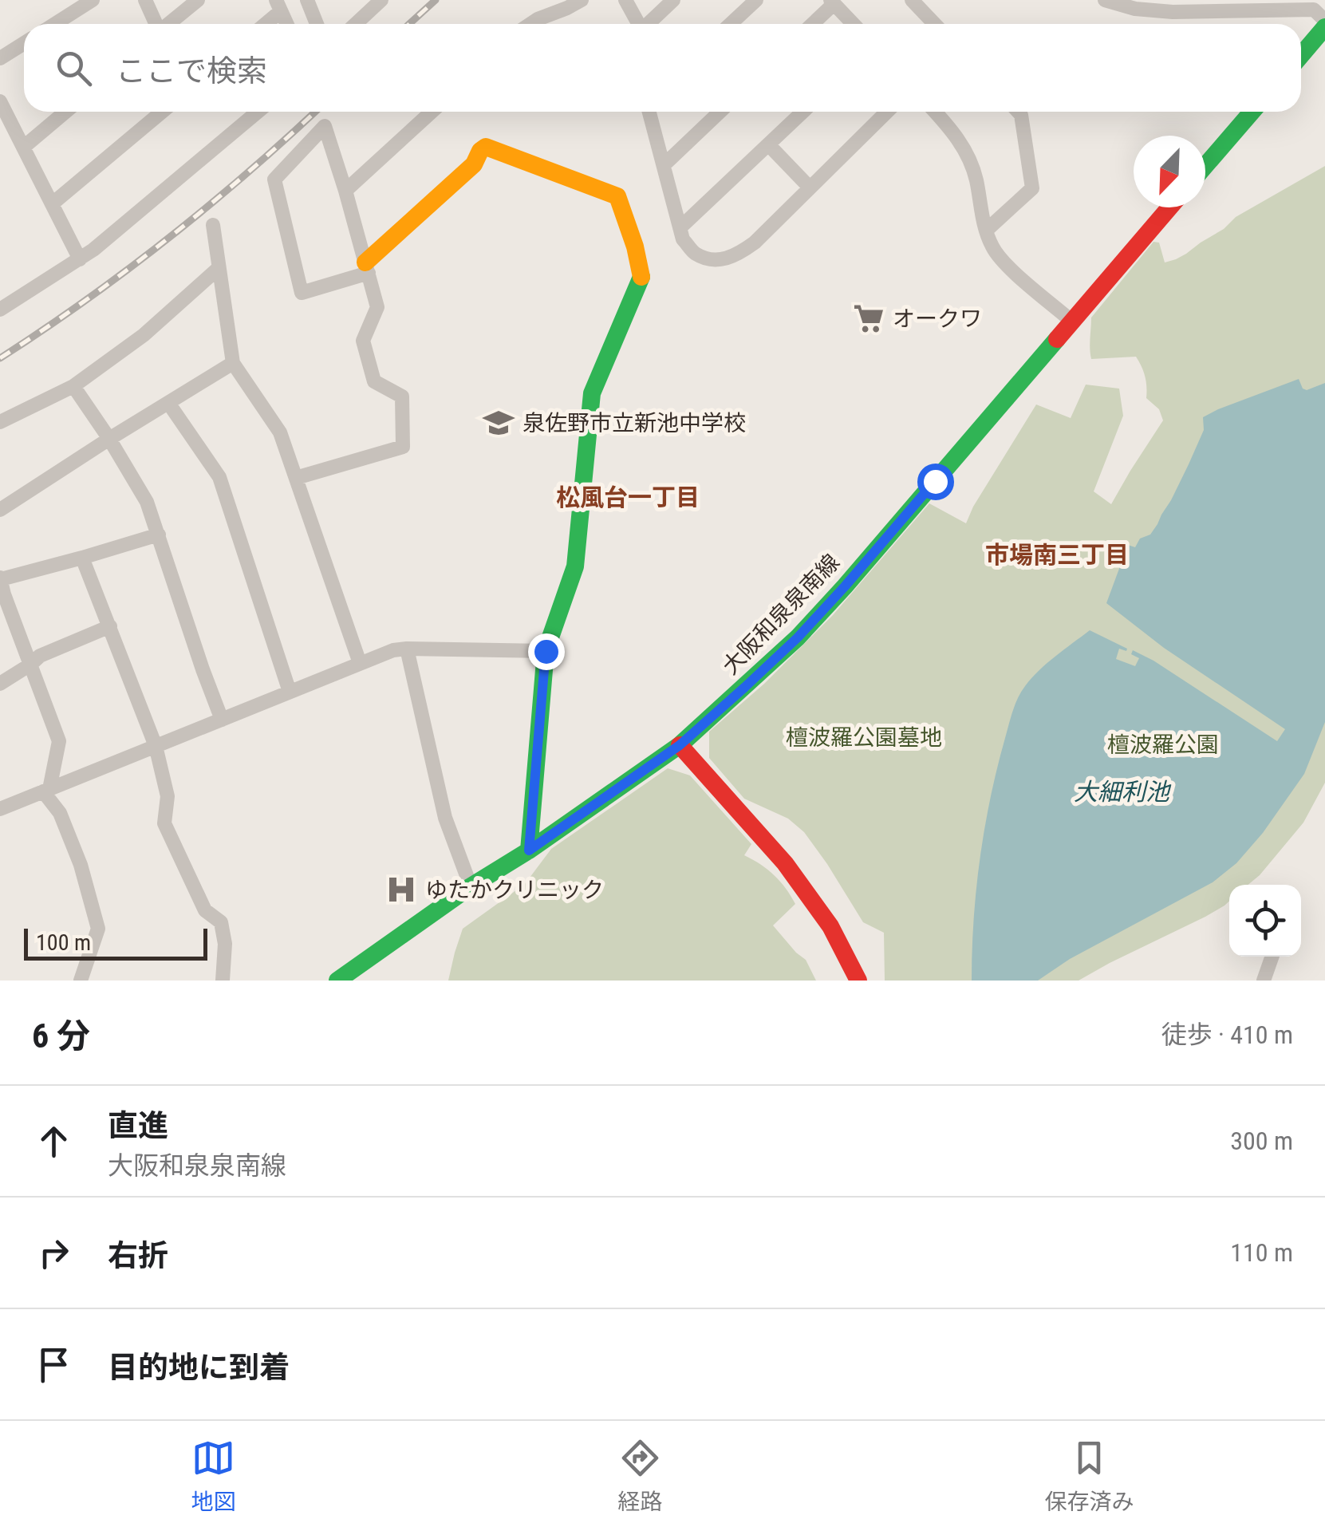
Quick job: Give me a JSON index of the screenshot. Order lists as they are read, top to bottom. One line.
{"streets":{"main road":["大阪和泉泉南線"]},"districts":["松風台一丁目","市場南三丁目"],"water":["大細利池"],"parks":["檀波羅公園墓地","檀波羅公園"],"places":{"supermarket":["オークワ"],"school or university":["泉佐野市立新池中学校"],"hospital":["ゆたかクリニック"]},"scale_bar":"100 m","north":"bottom left","page":{"search":"ここで検索","scale":"100 m","heading":["6 分","徒歩 · 410 m"],"list":[["直進","大阪和泉泉南線","300 m"],["右折","110 m"],"目的地に到着"],"nav":["地図","経路","保存済み"]}}
